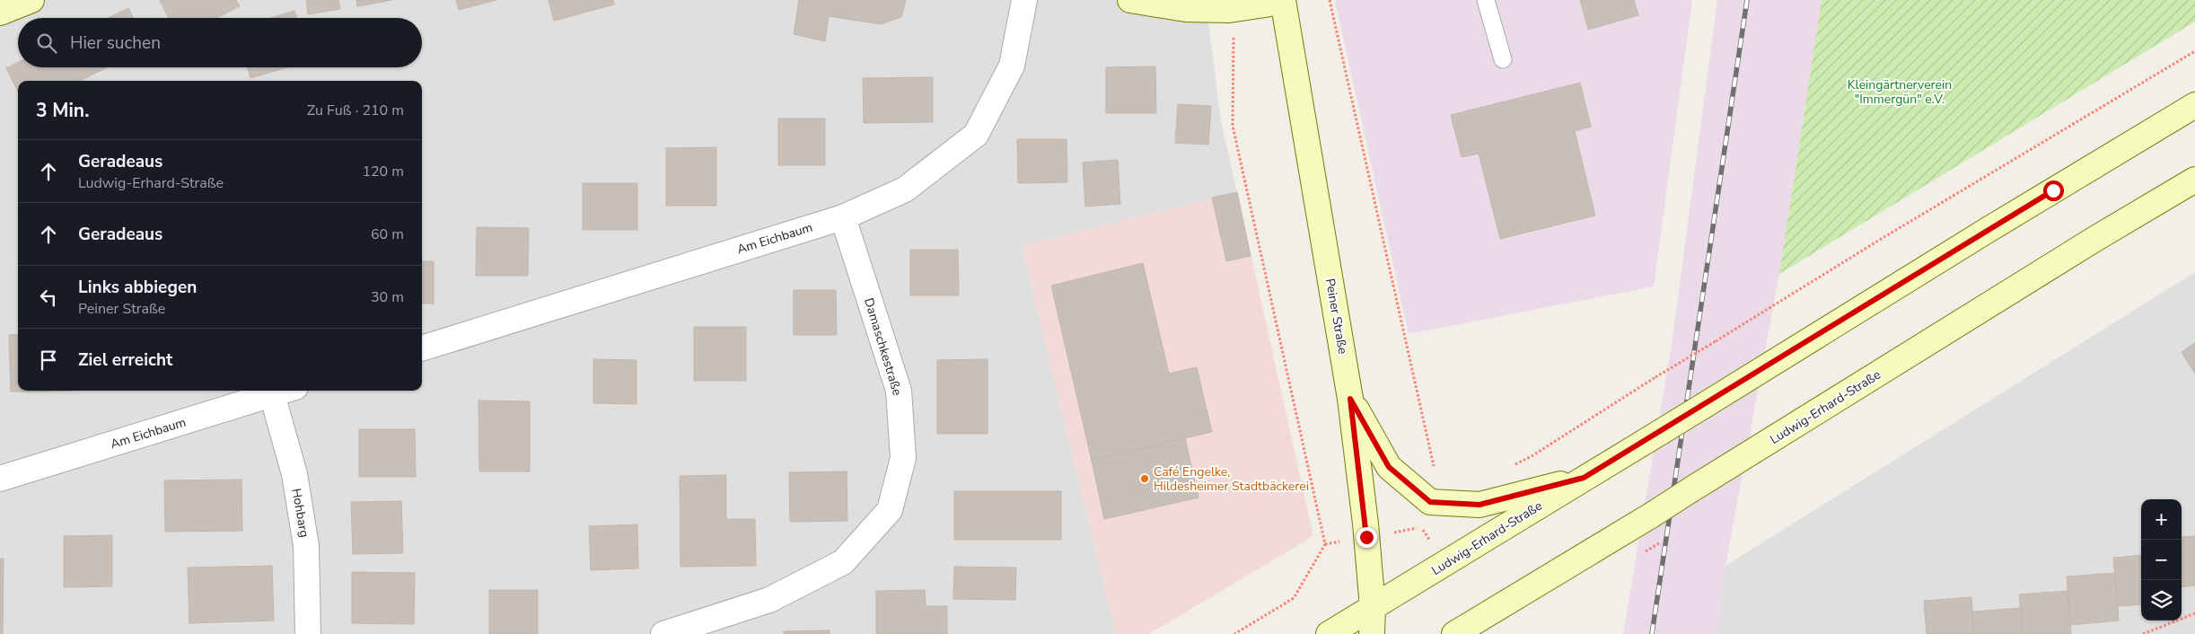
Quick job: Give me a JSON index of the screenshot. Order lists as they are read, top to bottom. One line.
{"streets":{"main road":["Peiner Straße","Ludwig-Erhard-Straße"],"street":["Am Eichbaum","Damaschkestraße","Hohbarg"]},"crossings":[["Am Eichbaum","Damaschkestraße"],["Am Eichbaum","Hohbarg"],["Peiner Straße","Ludwig-Erhard-Straße"]],"parks":["Kleingärtnerverein \"Immergün\" e.V."],"places":["Café Engelke, Hildesheimer Stadtbäckerei"],"page":{"search":"Hier suchen","heading":["3 Min.","Zu Fuß · 210 m"],"list":[["Geradeaus","Ludwig-Erhard-Straße","120 m"],["Geradeaus","60 m"],["Links abbiegen","Peiner Straße","30 m"],"Ziel erreicht"],"map_buttons":["+","−"]}}
